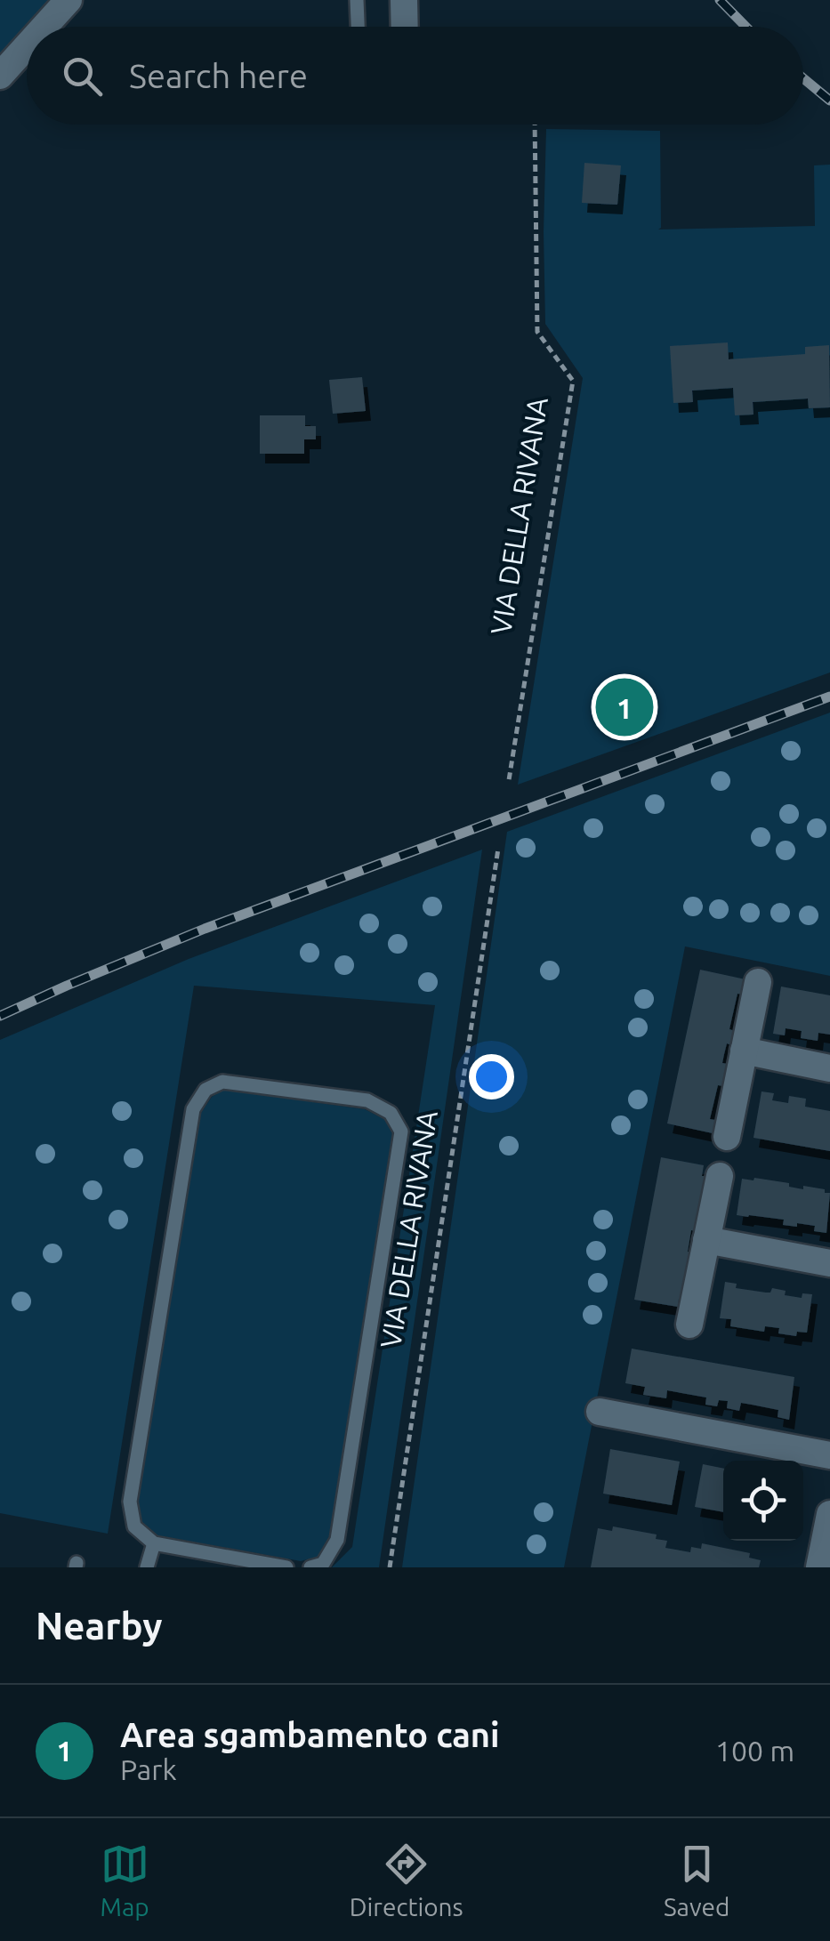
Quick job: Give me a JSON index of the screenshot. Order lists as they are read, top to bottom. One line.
{"streets":{"path":["VIA DELLA RIVANA"]},"page":{"search":"Search here","pins":"1","heading":"Nearby","list":[{"mark":"1","name":"Area sgambamento cani","note":"Park","value":"100 m"}],"nav":["Map","Directions","Saved"]}}
